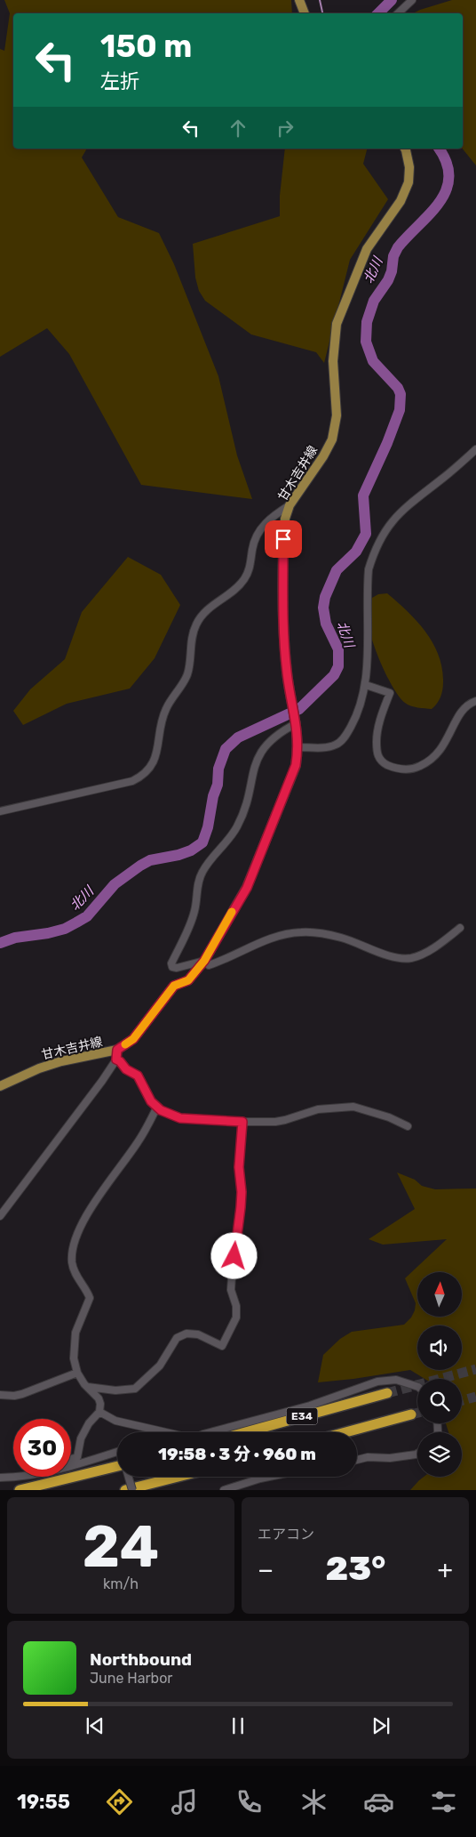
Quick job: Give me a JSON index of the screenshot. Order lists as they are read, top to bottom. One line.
{"streets":{"highway":["E34"],"main road":["甘木吉井線"]},"water":["北川"],"north":"top","page":{"turn":["150 m","左折"],"limit":"30","trip":"19:58 · 3 分 · 960 m","tile":[["24","km/h"],"エアコン"],"heat":["−","23°","+"],"song":["Northbound","June Harbor"],"tabs":"19:55"}}
